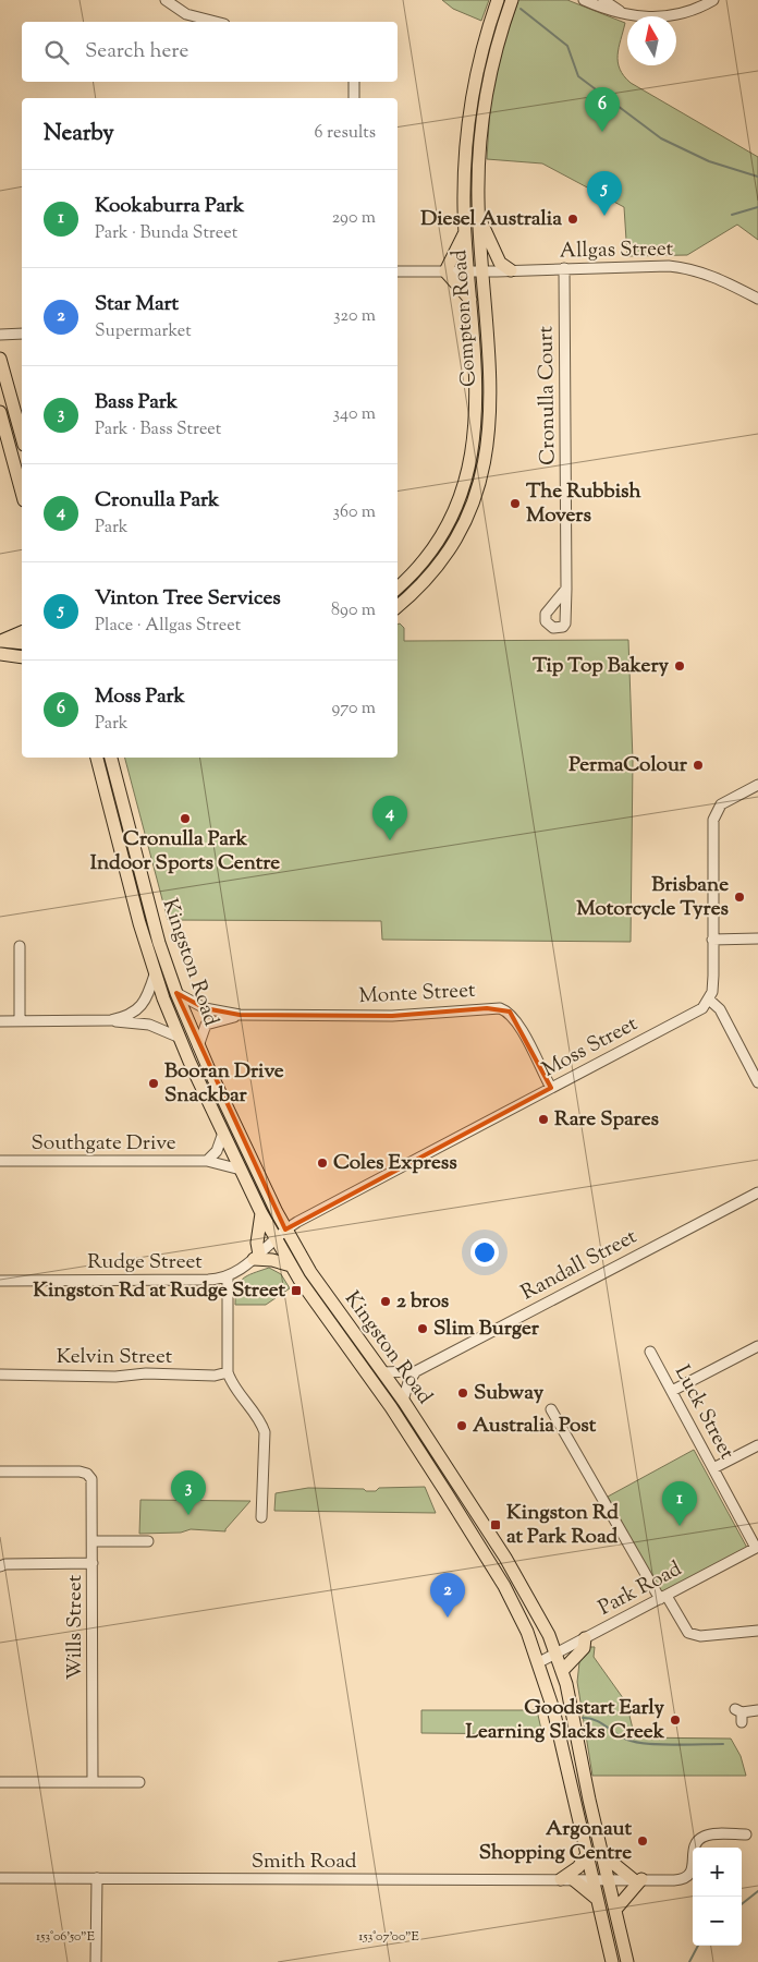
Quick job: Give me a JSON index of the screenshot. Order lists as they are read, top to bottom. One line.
{"streets":{"main road":["Compton Road","Kingston Road"],"street":["Allgas Street","Cronulla Court","Monte Street","Moss Street","Southgate Drive","Rudge Street","Randall Street","Kelvin Street","Luck Street","Park Road","Wills Street","Smith Road"]},"crossings":[["Allgas Street","Compton Road"],["Allgas Street","Cronulla Court"],["Kingston Road","Monte Street"],["Kingston Road","Moss Street"],["Kingston Road","Southgate Drive"],["Kingston Road","Rudge Street"],["Kingston Road","Randall Street"],["Kingston Road","Park Road"],["Kingston Road","Smith Road"],["Monte Street","Moss Street"],["Moss Street","Rudge Street"],["Luck Street","Park Road"]],"places":{"other":["Diesel Australia","The Rubbish Movers","Tip Top Bakery","PermaColour","Cronulla Park Indoor Sports Centre","Brisbane Motorcycle Tyres","Booran Drive Snackbar","Rare Spares","Coles Express","2 bros","Slim Burger","Subway","Australia Post","Goodstart Early Learning Slacks Creek","Argonaut Shopping Centre"],"transit":["Kingston Rd at Rudge Street","Kingston Rd at Park Road"]},"north":"top","page":{"search":"Search here","pins":["6","5","4","3","1","2"],"heading":["Nearby","6 results"],"list":[{"mark":"1","name":"Kookaburra Park","note":"Park · Bunda Street","value":"290 m"},{"mark":"2","name":"Star Mart","note":"Supermarket","value":"320 m"},{"mark":"3","name":"Bass Park","note":"Park · Bass Street","value":"340 m"},{"mark":"4","name":"Cronulla Park","note":"Park","value":"360 m"},{"mark":"5","name":"Vinton Tree Services","note":"Place · Allgas Street","value":"890 m"},{"mark":"6","name":"Moss Park","note":"Park","value":"970 m"}],"map_buttons":["+","−"]},"coordinates":["153°06'50\"E","153°07'00\"E"]}
